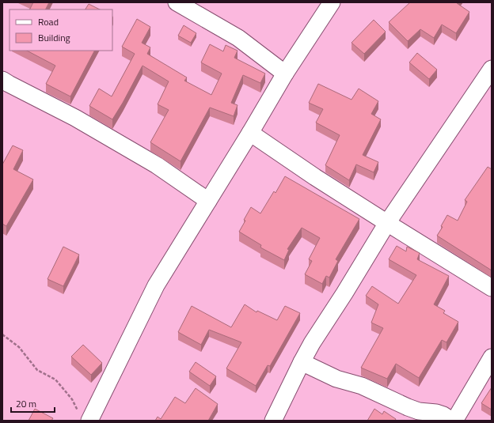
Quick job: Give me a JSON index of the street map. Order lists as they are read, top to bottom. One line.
{"legend":["Road","Building"],"scale_bar":"20 m"}
